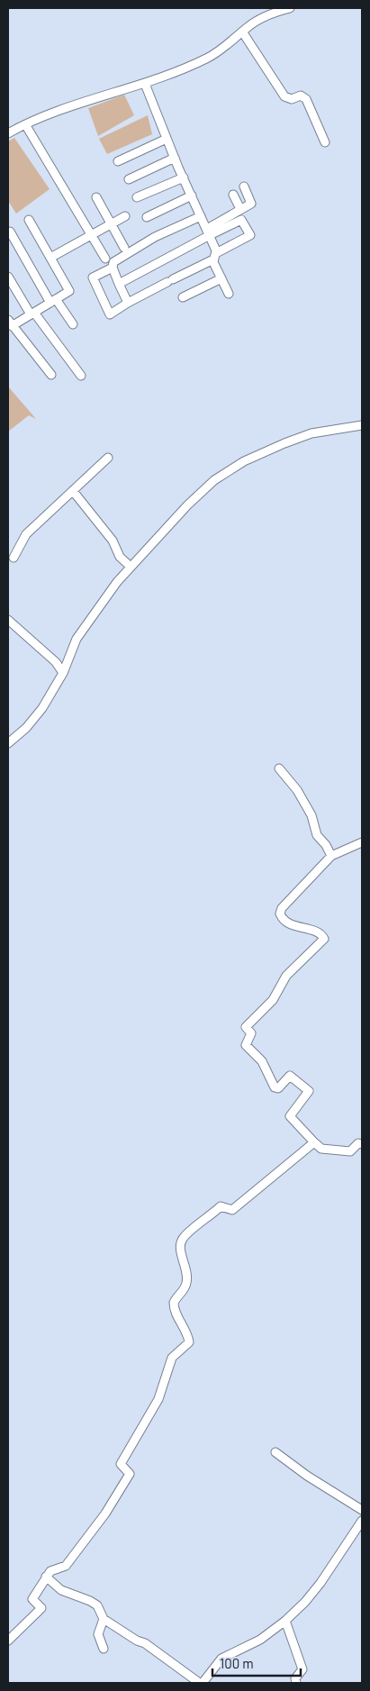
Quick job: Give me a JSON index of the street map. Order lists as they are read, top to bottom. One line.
{"scale_bar":"100 m"}
